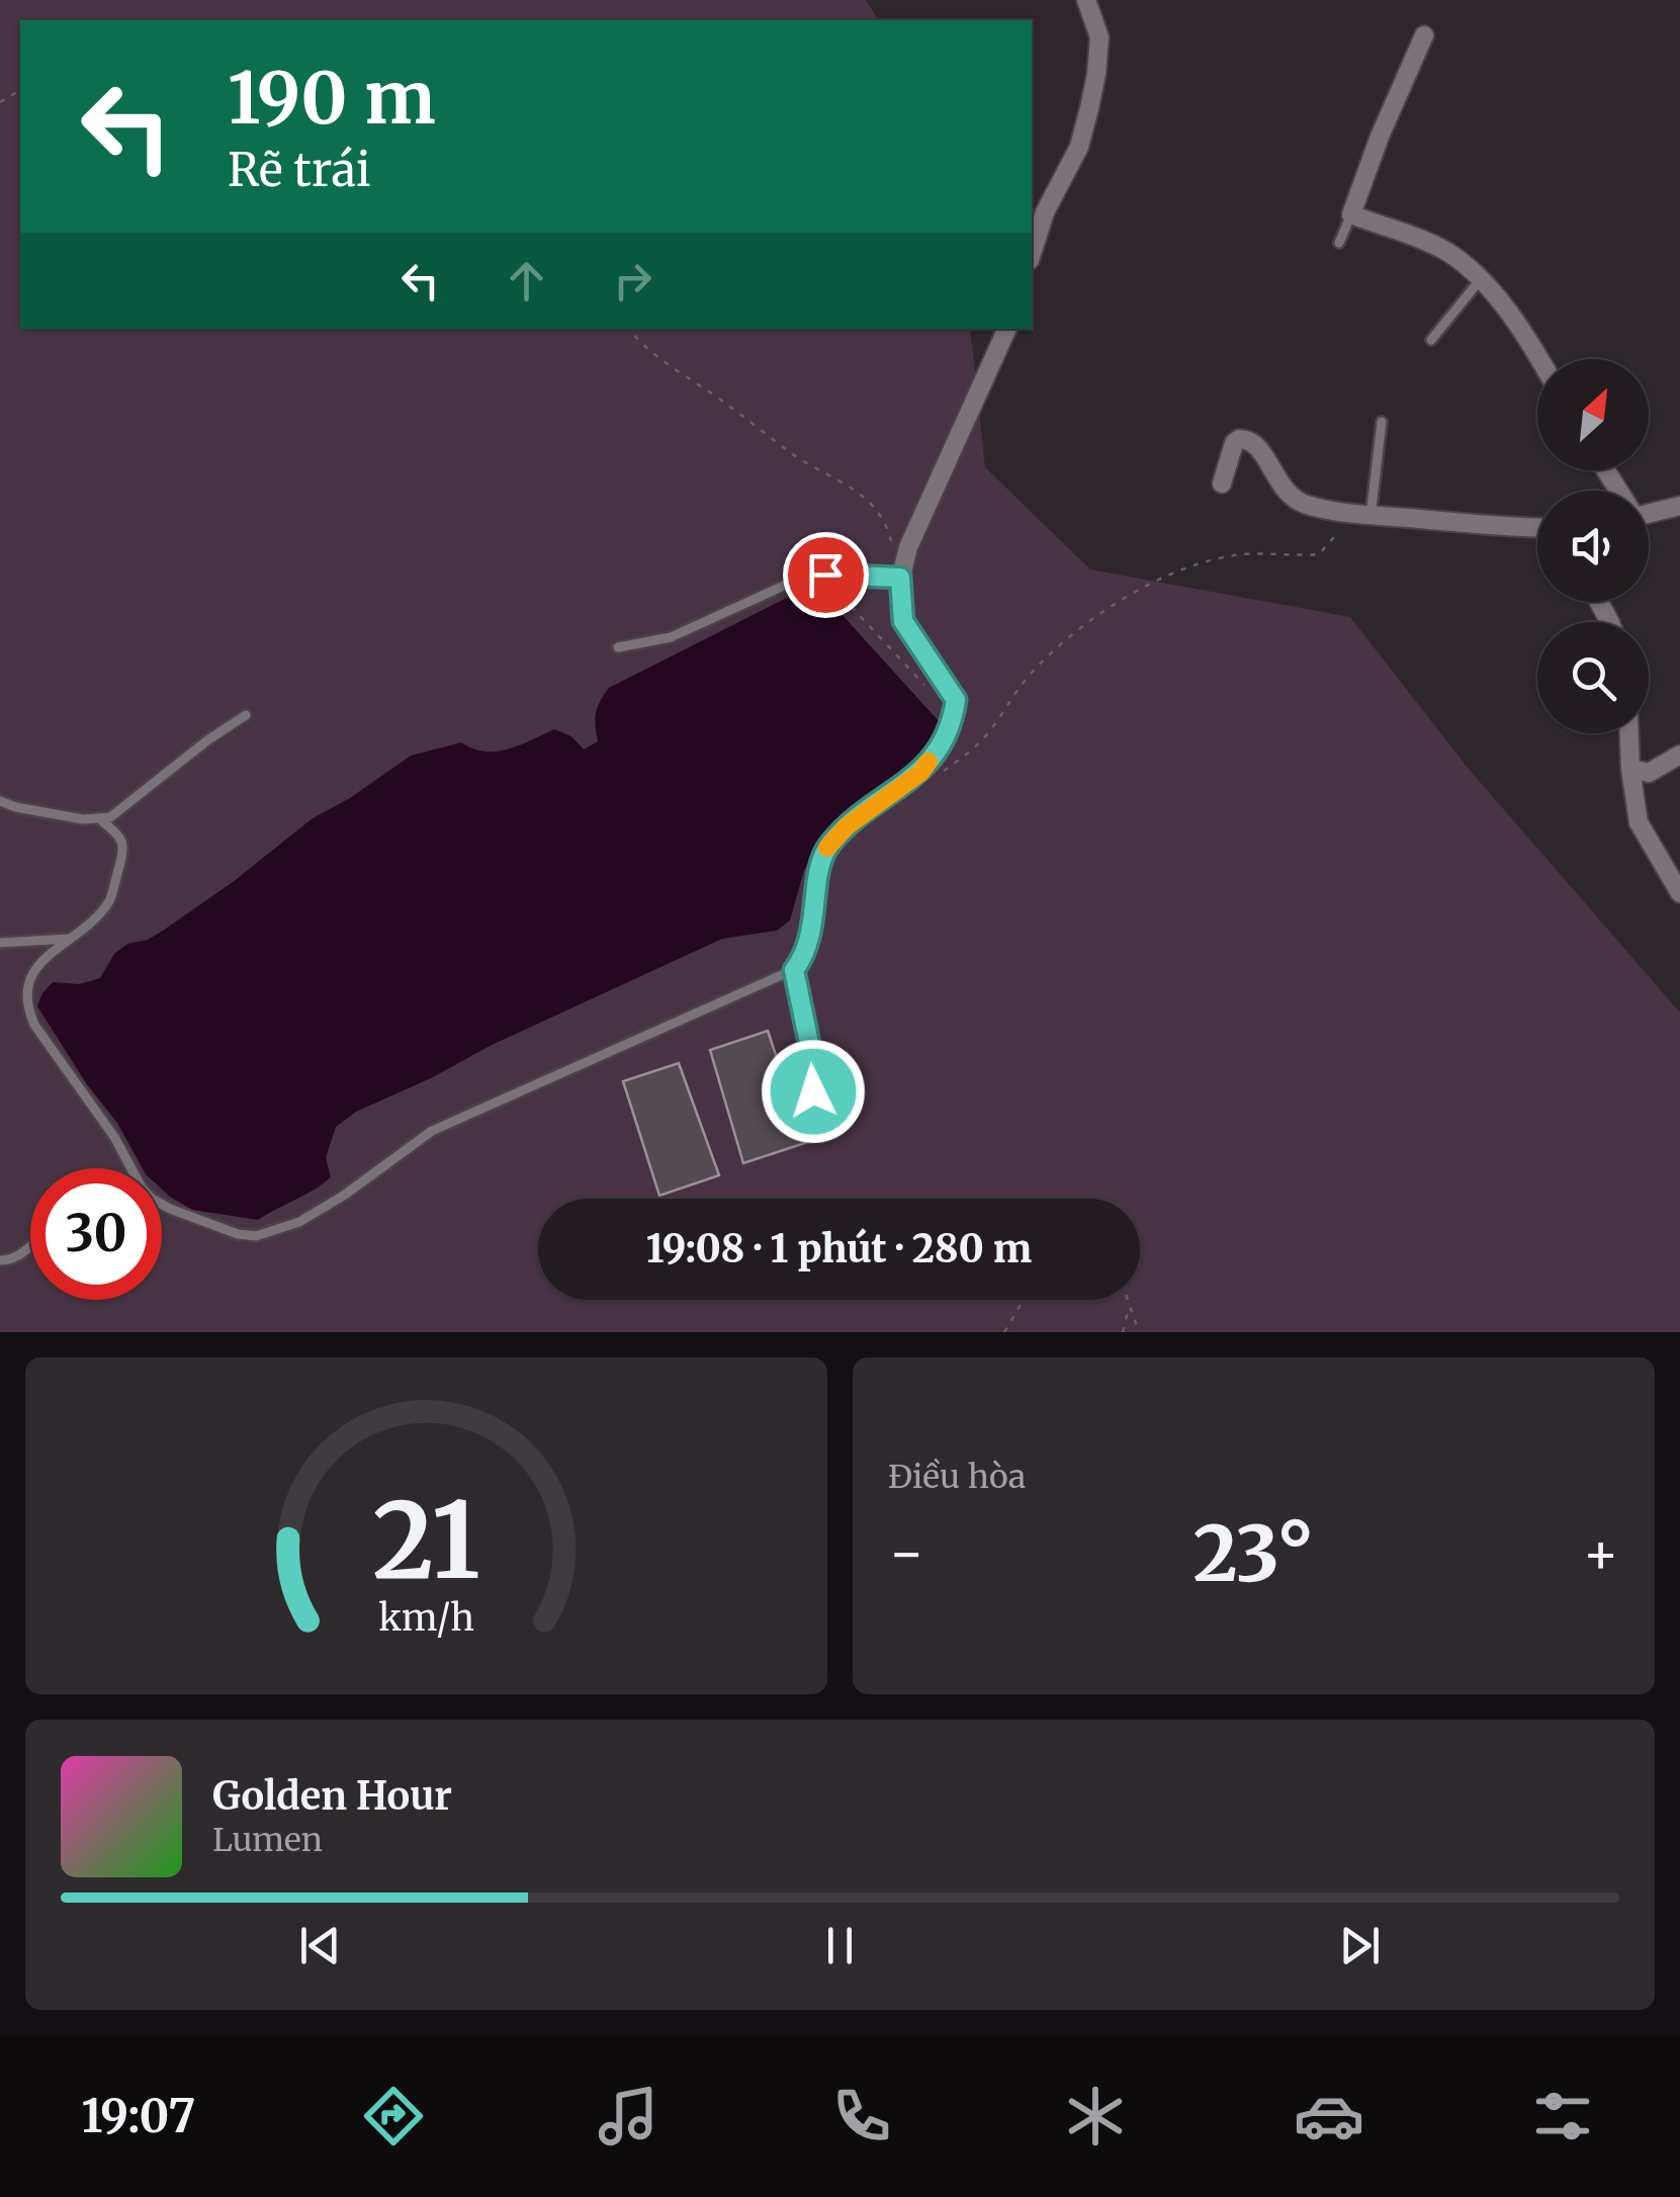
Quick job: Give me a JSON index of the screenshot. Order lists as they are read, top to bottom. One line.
{"north":"top right","page":{"turn":["190 m","Rẽ trái"],"limit":"30","trip":"19:08 · 1 phút · 280 m","tile":"Điều hòa","heat":["−","23°","+"],"song":["Golden Hour","Lumen"],"tabs":"19:07","gauge":["21","km/h"]}}
